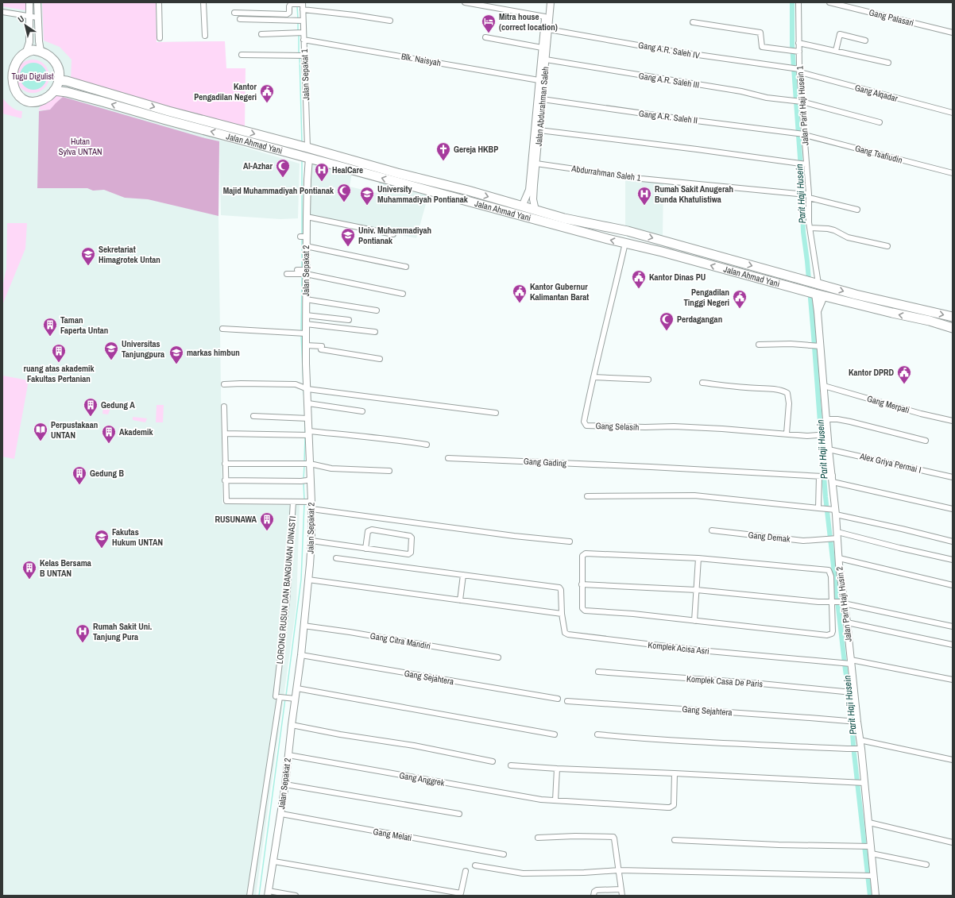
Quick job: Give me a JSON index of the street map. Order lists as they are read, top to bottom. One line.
{"streets":{"highway":["Jalan Ahmad Yani"],"street":["Gang Palasari","Gang A.R. Saleh IV","Blk. Naisyah","Jalan Sepakat 1","Gang A.R. Saleh III","Gang Alqadar","Jalan Parit Haji Husein 1","Jalan Abdurahman Saleh","Gang A.R. Saleh II","Gang Tsafiudin","Abdurrahman Saleh 1","Jalan Sepakat 2","Gang Merpati","Gang Selasih","Gang Gading","Alex Griya Permai I","Gang Demak","LORONG RUSUN DAN BANGUNAN DINASTI","Jalan Parit Haji Husin 2","Gang Citra Mandiri","Komplek Acisa Asri","Gang Sejahtera","Komplek Casa De Paris","Gang Anggrek","Gang Melati"]},"crossings":[["Gang A.R. Saleh IV","Gang Alqadar"],["Gang A.R. Saleh IV","Jalan Parit Haji Husein 1"],["Gang A.R. Saleh IV","Jalan Abdurahman Saleh"],["Blk. Naisyah","Jalan Sepakat 1"],["Blk. Naisyah","Jalan Abdurahman Saleh"],["Jalan Sepakat 1","Jalan Ahmad Yani"],["Gang A.R. Saleh III","Jalan Parit Haji Husein 1"],["Gang A.R. Saleh III","Jalan Abdurahman Saleh"],["Gang Alqadar","Jalan Parit Haji Husein 1"],["Jalan Parit Haji Husein 1","Gang A.R. Saleh II"],["Jalan Parit Haji Husein 1","Jalan Ahmad Yani"],["Jalan Parit Haji Husein 1","Gang Tsafiudin"],["Jalan Parit Haji Husein 1","Abdurrahman Saleh 1"],["Jalan Abdurahman Saleh","Gang A.R. Saleh II"],["Jalan Abdurahman Saleh","Jalan Ahmad Yani"],["Jalan Abdurahman Saleh","Abdurrahman Saleh 1"],["Gang A.R. Saleh II","Gang Tsafiudin"],["Jalan Ahmad Yani","Jalan Sepakat 2"],["Jalan Ahmad Yani","Gang Selasih"],["Jalan Ahmad Yani","Jalan Parit Haji Husin 2"],["Jalan Sepakat 2","Gang Citra Mandiri"],["Jalan Sepakat 2","Gang Sejahtera"],["Jalan Sepakat 2","Gang Anggrek"],["Jalan Sepakat 2","Gang Melati"],["Gang Merpati","Jalan Parit Haji Husin 2"],["Gang Selasih","Jalan Parit Haji Husin 2"],["Gang Gading","Jalan Parit Haji Husin 2"],["Alex Griya Permai I","Jalan Parit Haji Husin 2"],["Gang Demak","Jalan Parit Haji Husin 2"],["Jalan Parit Haji Husin 2","Komplek Acisa Asri"],["Jalan Parit Haji Husin 2","Gang Sejahtera"],["Jalan Parit Haji Husin 2","Komplek Casa De Paris"]],"water":["Parit Haji Husein"],"parks":["Tugu Digulist","Hutan Sylva UNTAN"],"places":{"hotel":["Mitra house (correct location)"],"public building":["Kantor Pengadilan Negeri","Kantor Dinas PU","Kantor Gubernur Kalimantan Barat","Pengadilan Tinggi Negeri","Kantor DPRD"],"church":["Gereja HKBP"],"mosque":["Al-Azhar","Majid Muhammadiyah Pontianak","Perdagangan"],"hospital":["HealCare","Rumah Sakit Anugerah Bunda Khatulistiwa","Rumah Sakit Uni. Tanjung Pura"],"school or university":["University Muhammadiyah Pontianak","Univ. Muhammadiyah Pontianak","Sekretariat Himagrotek Untan","Universitas Tanjungpura","markas himbun","Fakutas Hukum UNTAN"],"building":["Taman Faperta Untan","ruang atas akademik Fakultas Pertanian","Gedung A","Akademik","Gedung B","RUSUNAWA","Kelas Bersama B UNTAN"],"library":["Perpustakaan UNTAN"]},"north":"top left"}
